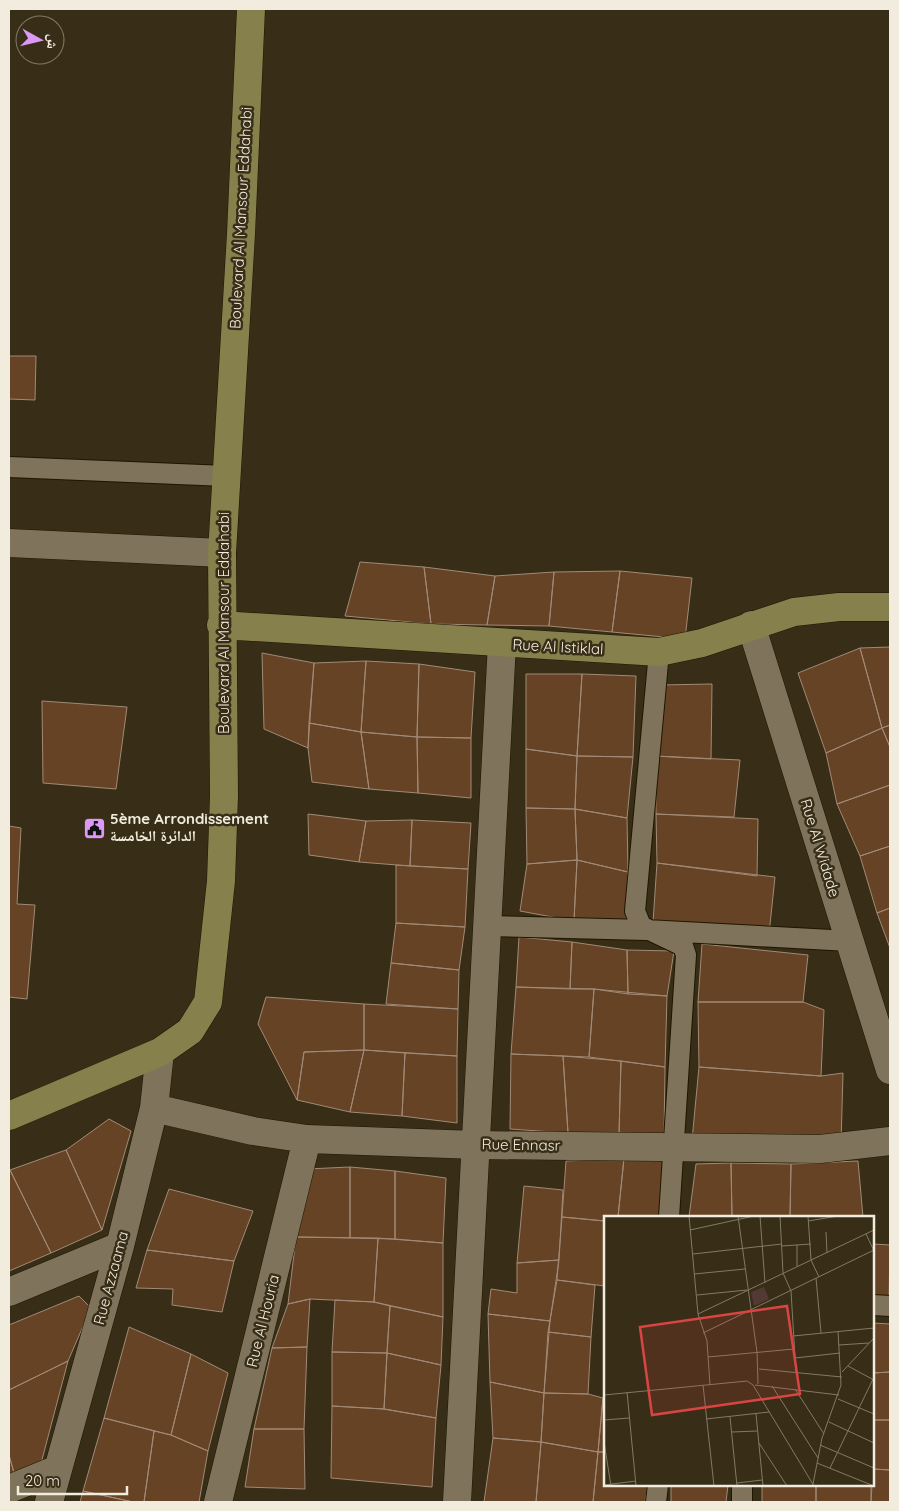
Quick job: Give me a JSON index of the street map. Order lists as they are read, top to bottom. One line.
{"streets":{"main road":["Boulevard Al Mansour Eddahabi","Rue Al Istiklal"],"street":["Rue Al Widade","Rue Ennasr","Rue Azzaama","Rue Al Houria"]},"crossings":[["Boulevard Al Mansour Eddahabi","Rue Al Istiklal"],["Boulevard Al Mansour Eddahabi","Rue Azzaama"],["Rue Al Istiklal","Rue Al Widade"],["Rue Ennasr","Rue Azzaama"],["Rue Ennasr","Rue Al Houria"]],"places":{"public building":["5ème Arrondissement الدائرة الخامسة"]},"scale_bar":"20 m","north":"right"}
